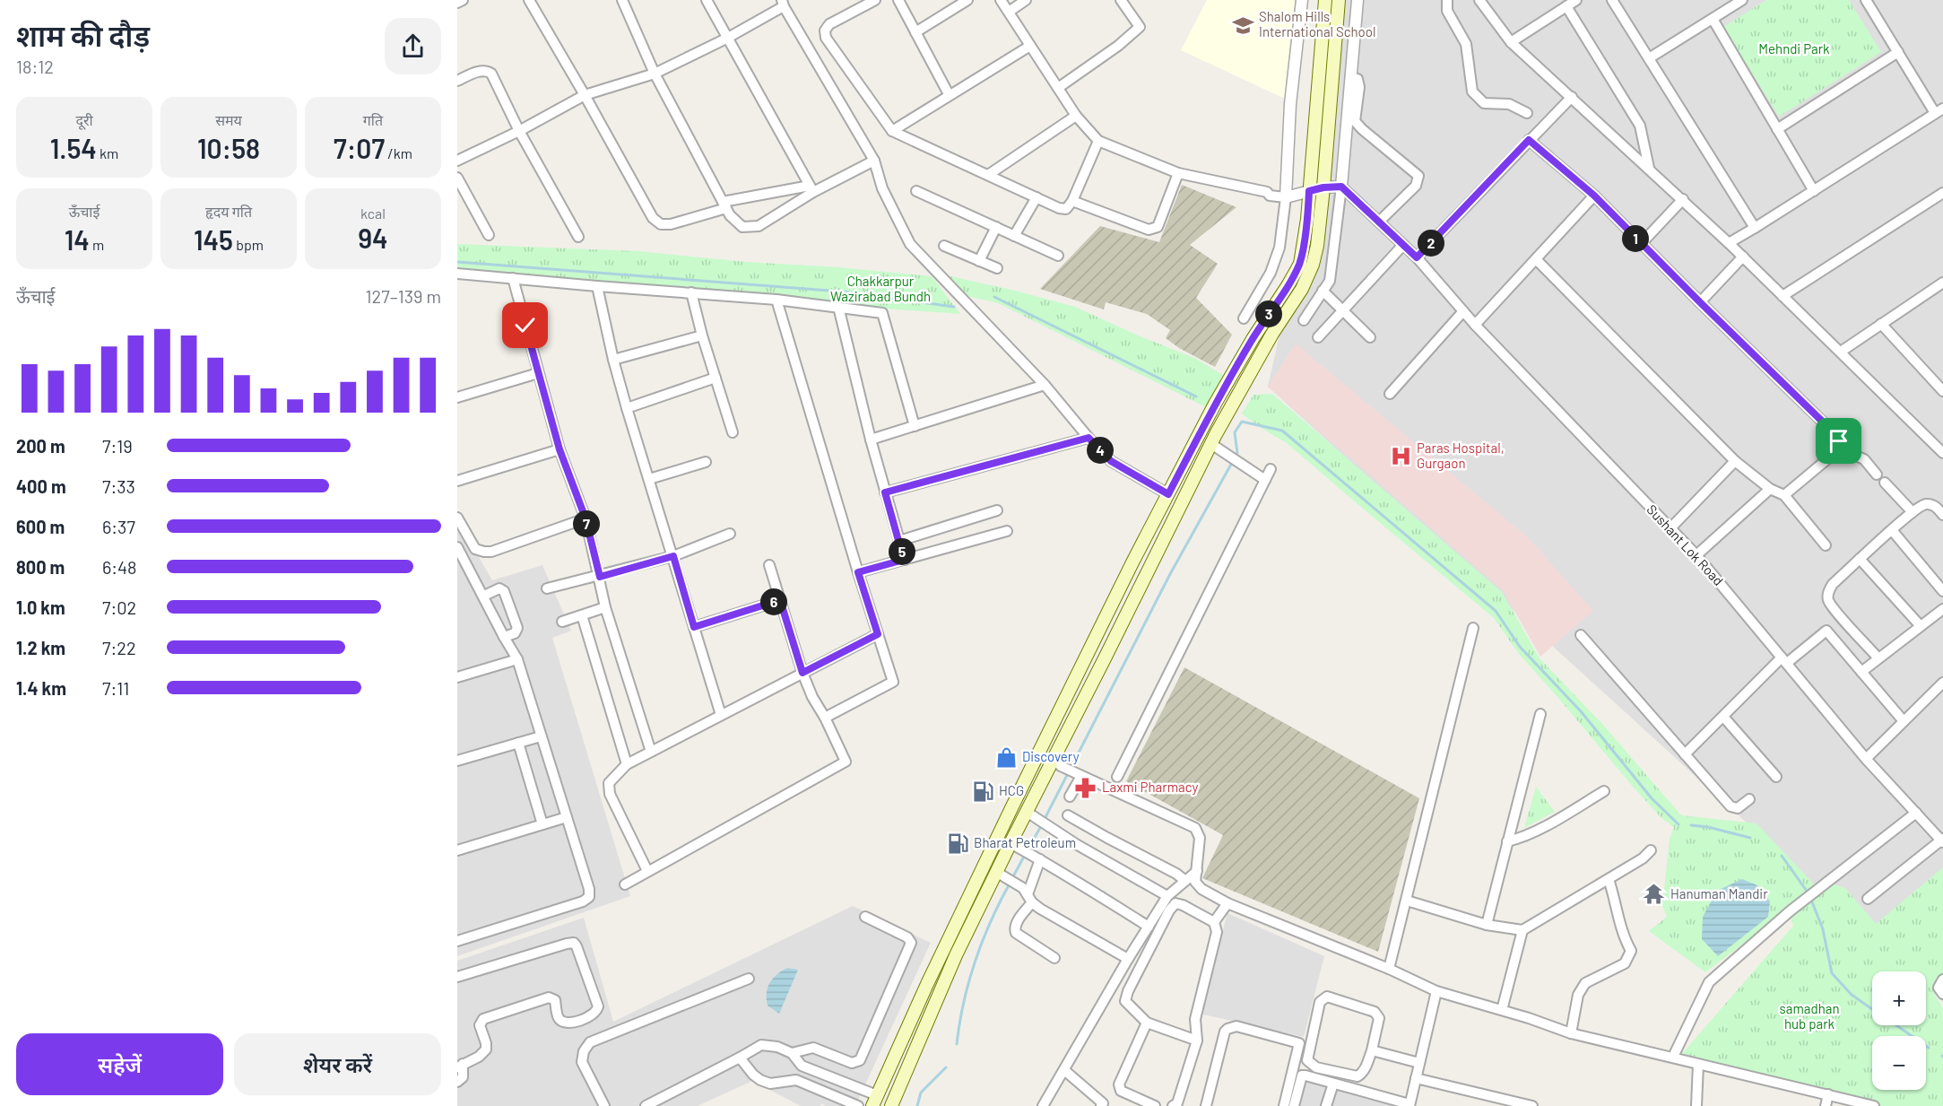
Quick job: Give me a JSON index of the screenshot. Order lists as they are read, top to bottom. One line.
{"streets":{"street":["Sushant Lok Road"]},"parks":["Mehndi Park","Chakkarpur Wazirabad Bundh","samadhan hub park"],"places":{"school or university":["Shalom Hills International School"],"hospital":["Paras Hospital, Gurgaon"],"shop":["Discovery"],"pharmacy":["Laxmi Pharmacy"],"fuel station":["HCG","Bharat Petroleum"],"temple":["Hanuman Mandir"]},"page":{"heading":["शाम की दौड़","18:12"],"stats":[["दूरी","1.54 km"],["समय","10:58"],["गति","7:07 /km"],["ऊँचाई","14 m"],["हृदय गति","145 bpm"],["kcal","94"]],"pins":["1","2","3","4","7","5","6"],"chart":["ऊँचाई","127–139 m"],"list":[{"name":"200 m","note":"7:19"},{"name":"400 m","note":"7:33"},{"name":"600 m","note":"6:37"},{"name":"800 m","note":"6:48"},{"name":"1.0 km","note":"7:02"},{"name":"1.2 km","note":"7:22"},{"name":"1.4 km","note":"7:11"}],"map_buttons":["+","−"],"buttons":["सहेजें","शेयर करें"]}}
